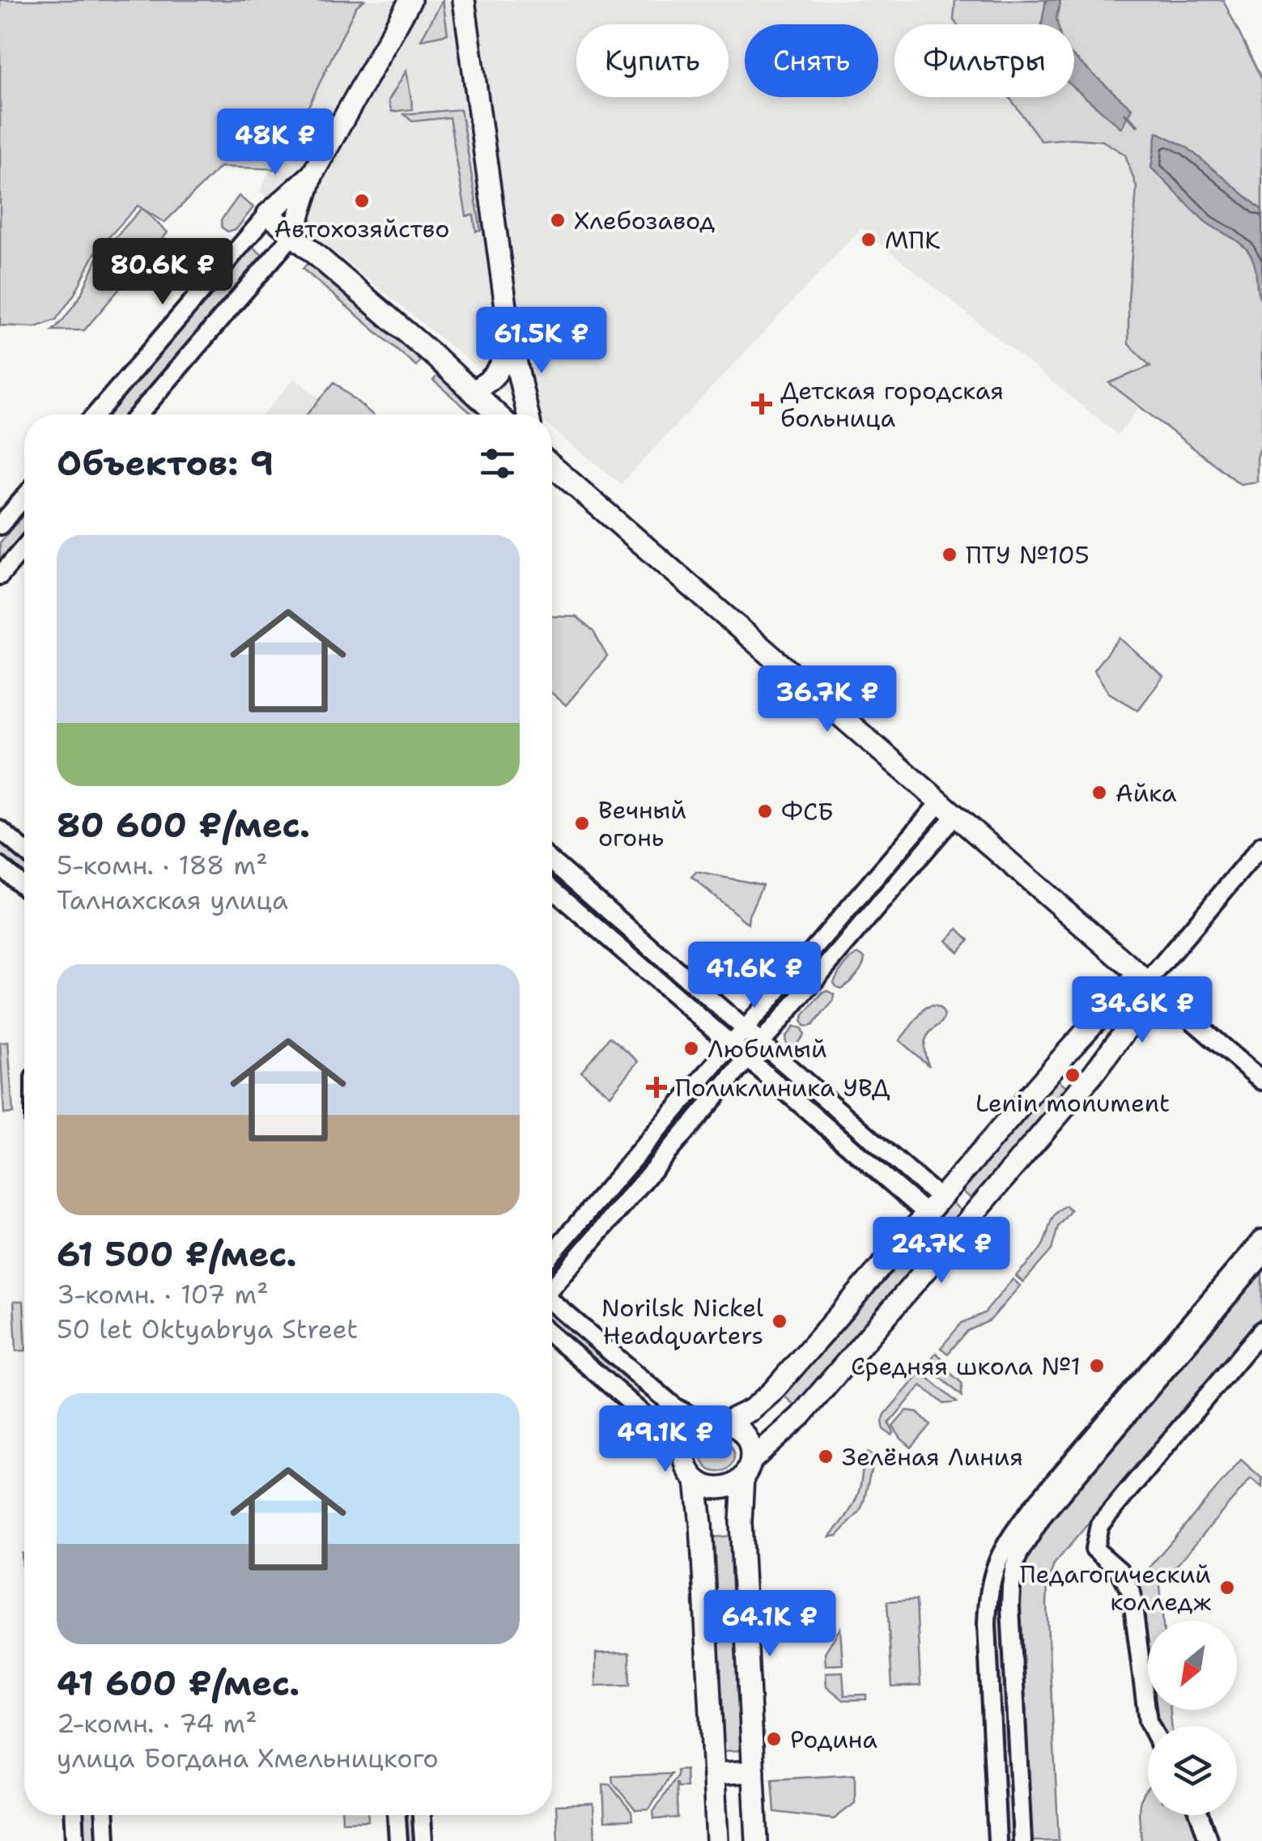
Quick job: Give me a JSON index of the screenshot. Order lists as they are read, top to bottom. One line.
{"places":{"other":["Автохозяйство","Хлебозавод","МПК","ПТУ №105","Айка","ФСБ","Вечный огонь","Любимый","Lenin monument","Norilsk Nickel Headquarters","Средняя школа №1","Зелёная Линия","Педагогический колледж","Родина"],"health":["Детская городская больница","Поликлиника УВД"]},"north":"bottom left","page":{"chip":["Купить","Снять","Фильтры"],"price":["48K ₽","80.6K ₽","61.5K ₽","36.7K ₽","41.6K ₽","34.6K ₽","24.7K ₽","49.1K ₽","64.1K ₽"],"heading":"Объектов: 9","list":[{"name":"80 600 ₽/мес.","note":"5-комн. · 188 m² · Талнахская улица"},{"name":"61 500 ₽/мес.","note":"3-комн. · 107 m² · 50 let Oktyabrya Street"},{"name":"41 600 ₽/мес.","note":"2-комн. · 74 m² · улица Богдана Хмельницкого"}]}}
